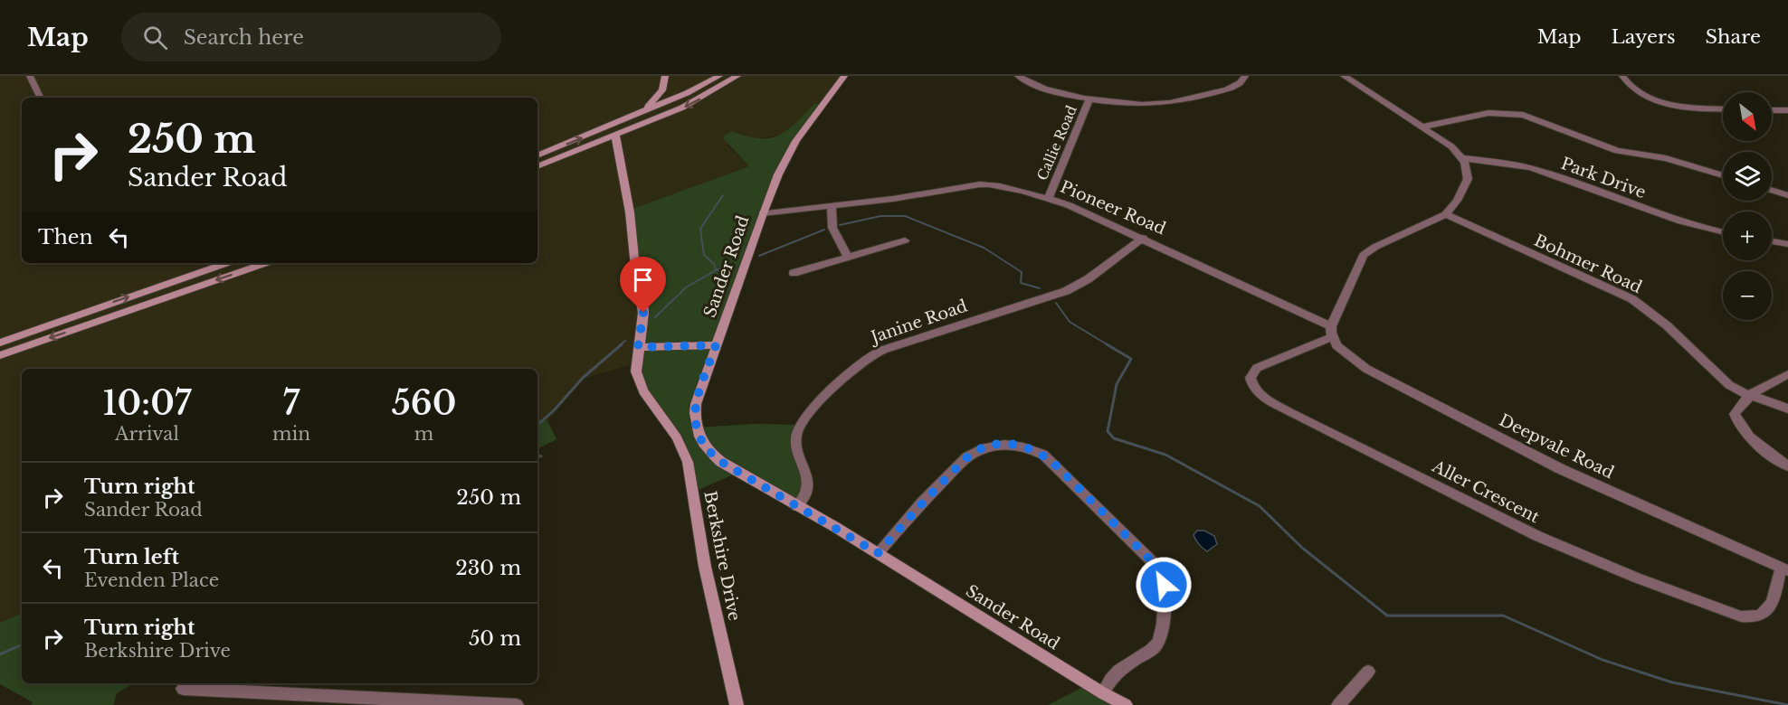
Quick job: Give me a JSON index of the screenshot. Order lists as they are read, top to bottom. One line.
{"streets":{"main road":["Sander Road","Berkshire Drive"],"street":["Callie Road","Park Drive","Pioneer Road","Bohmer Road","Janine Road","Deepvale Road","Aller Crescent"]},"crossings":[["Callie Road","Pioneer Road"],["Pioneer Road","Sander Road"],["Pioneer Road","Janine Road"],["Pioneer Road","Deepvale Road"],["Pioneer Road","Aller Crescent"],["Sander Road","Janine Road"],["Deepvale Road","Aller Crescent"]],"north":"bottom right","page":{"header":"Map","search":"Search here","nav":["Map","Layers","Share"],"map_buttons":["+","−"],"turn":["250 m","Sander Road"],"then":"Then","eta":["10:07","Arrival","7","min","560","m"],"list":[{"name":"Turn right","note":"Sander Road","value":"250 m"},{"name":"Turn left","note":"Evenden Place","value":"230 m"},{"name":"Turn right","note":"Berkshire Drive","value":"50 m"}]}}
